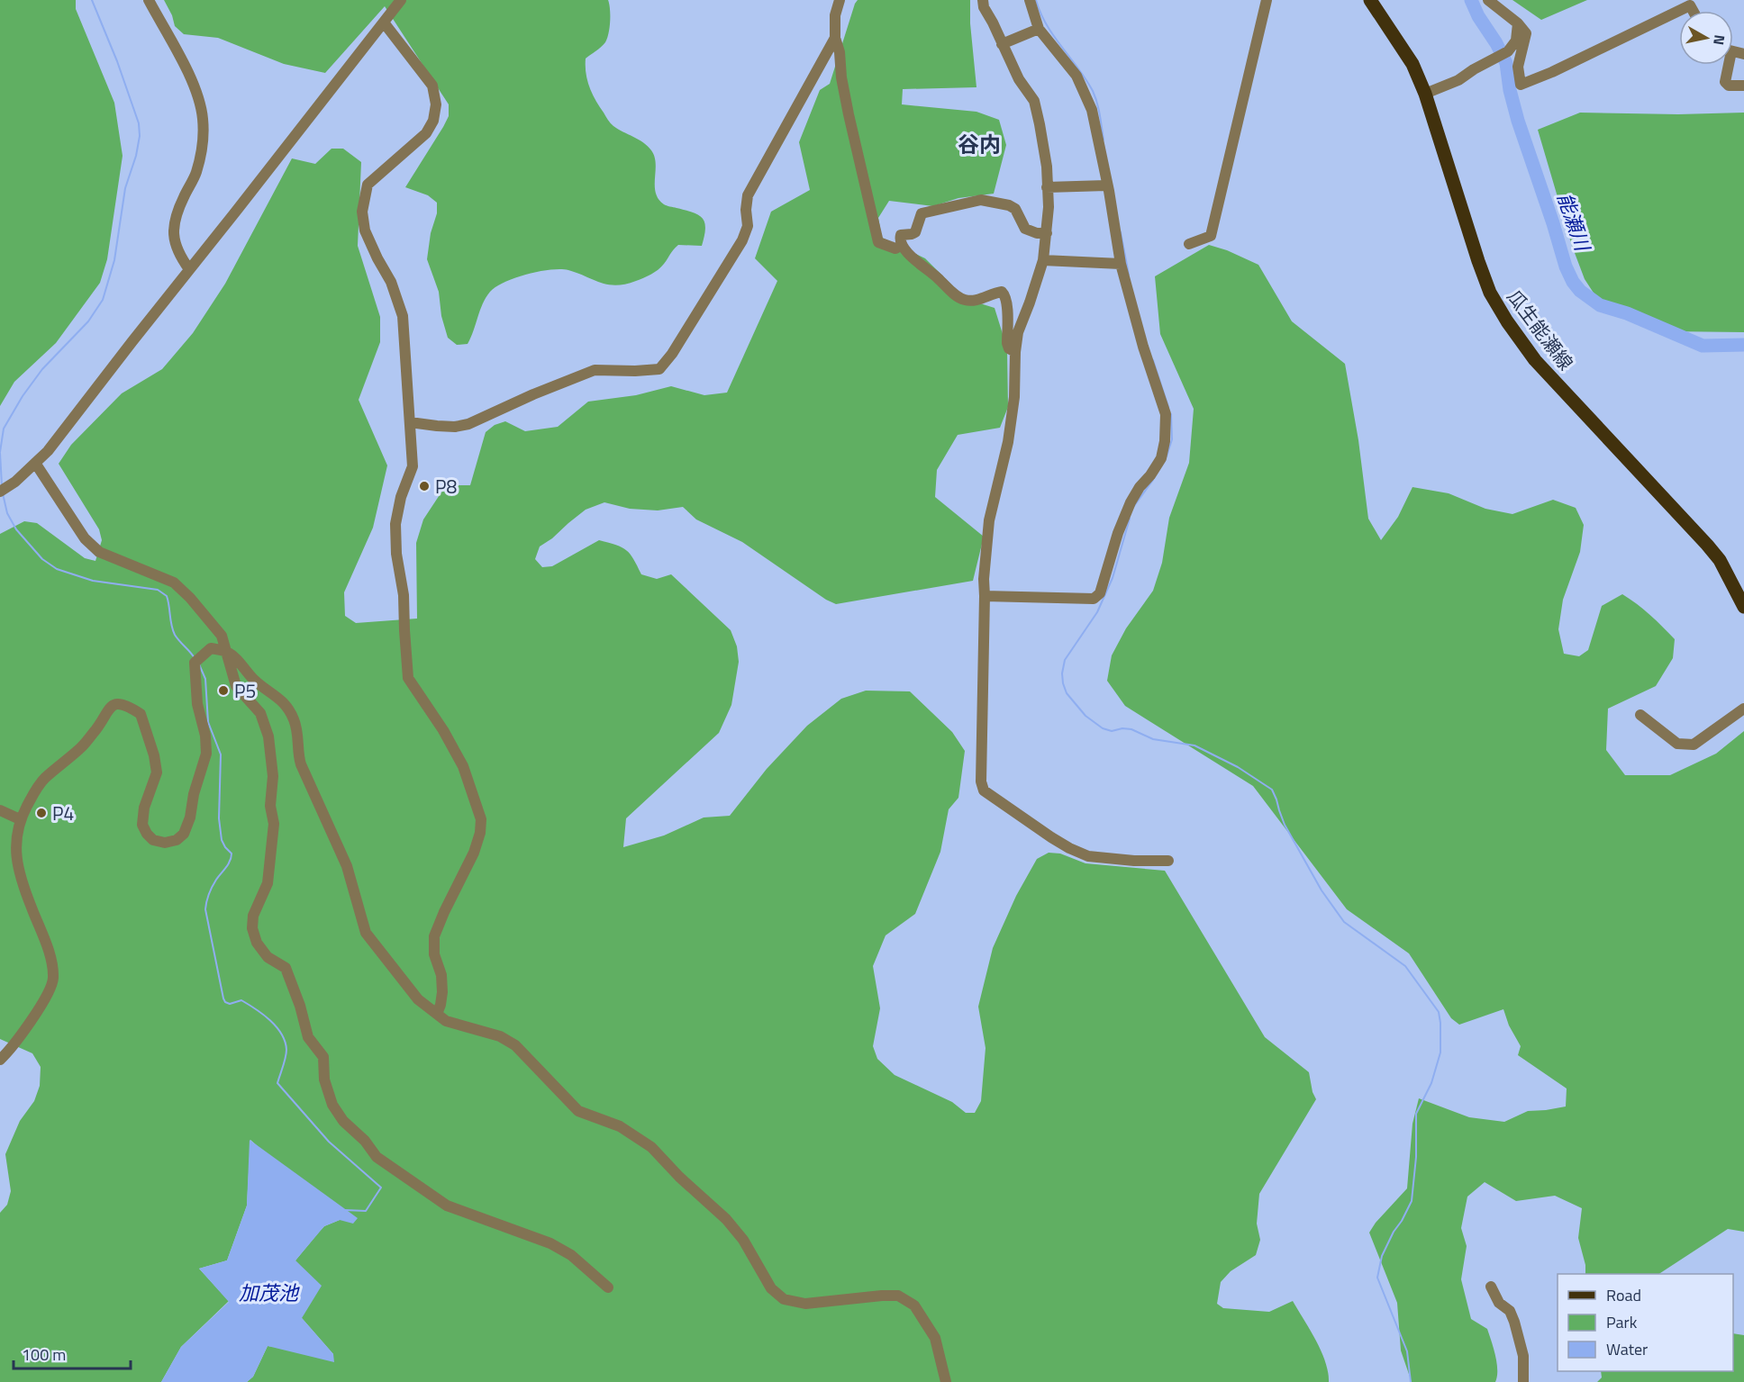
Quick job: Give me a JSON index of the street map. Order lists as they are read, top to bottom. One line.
{"streets":{"main road":["瓜生能瀬線"]},"districts":["谷内"],"water":["能瀬川","加茂池"],"places":["P8","P5","P4"],"legend":["Road","Park","Water"],"scale_bar":"100 m","north":"right"}
